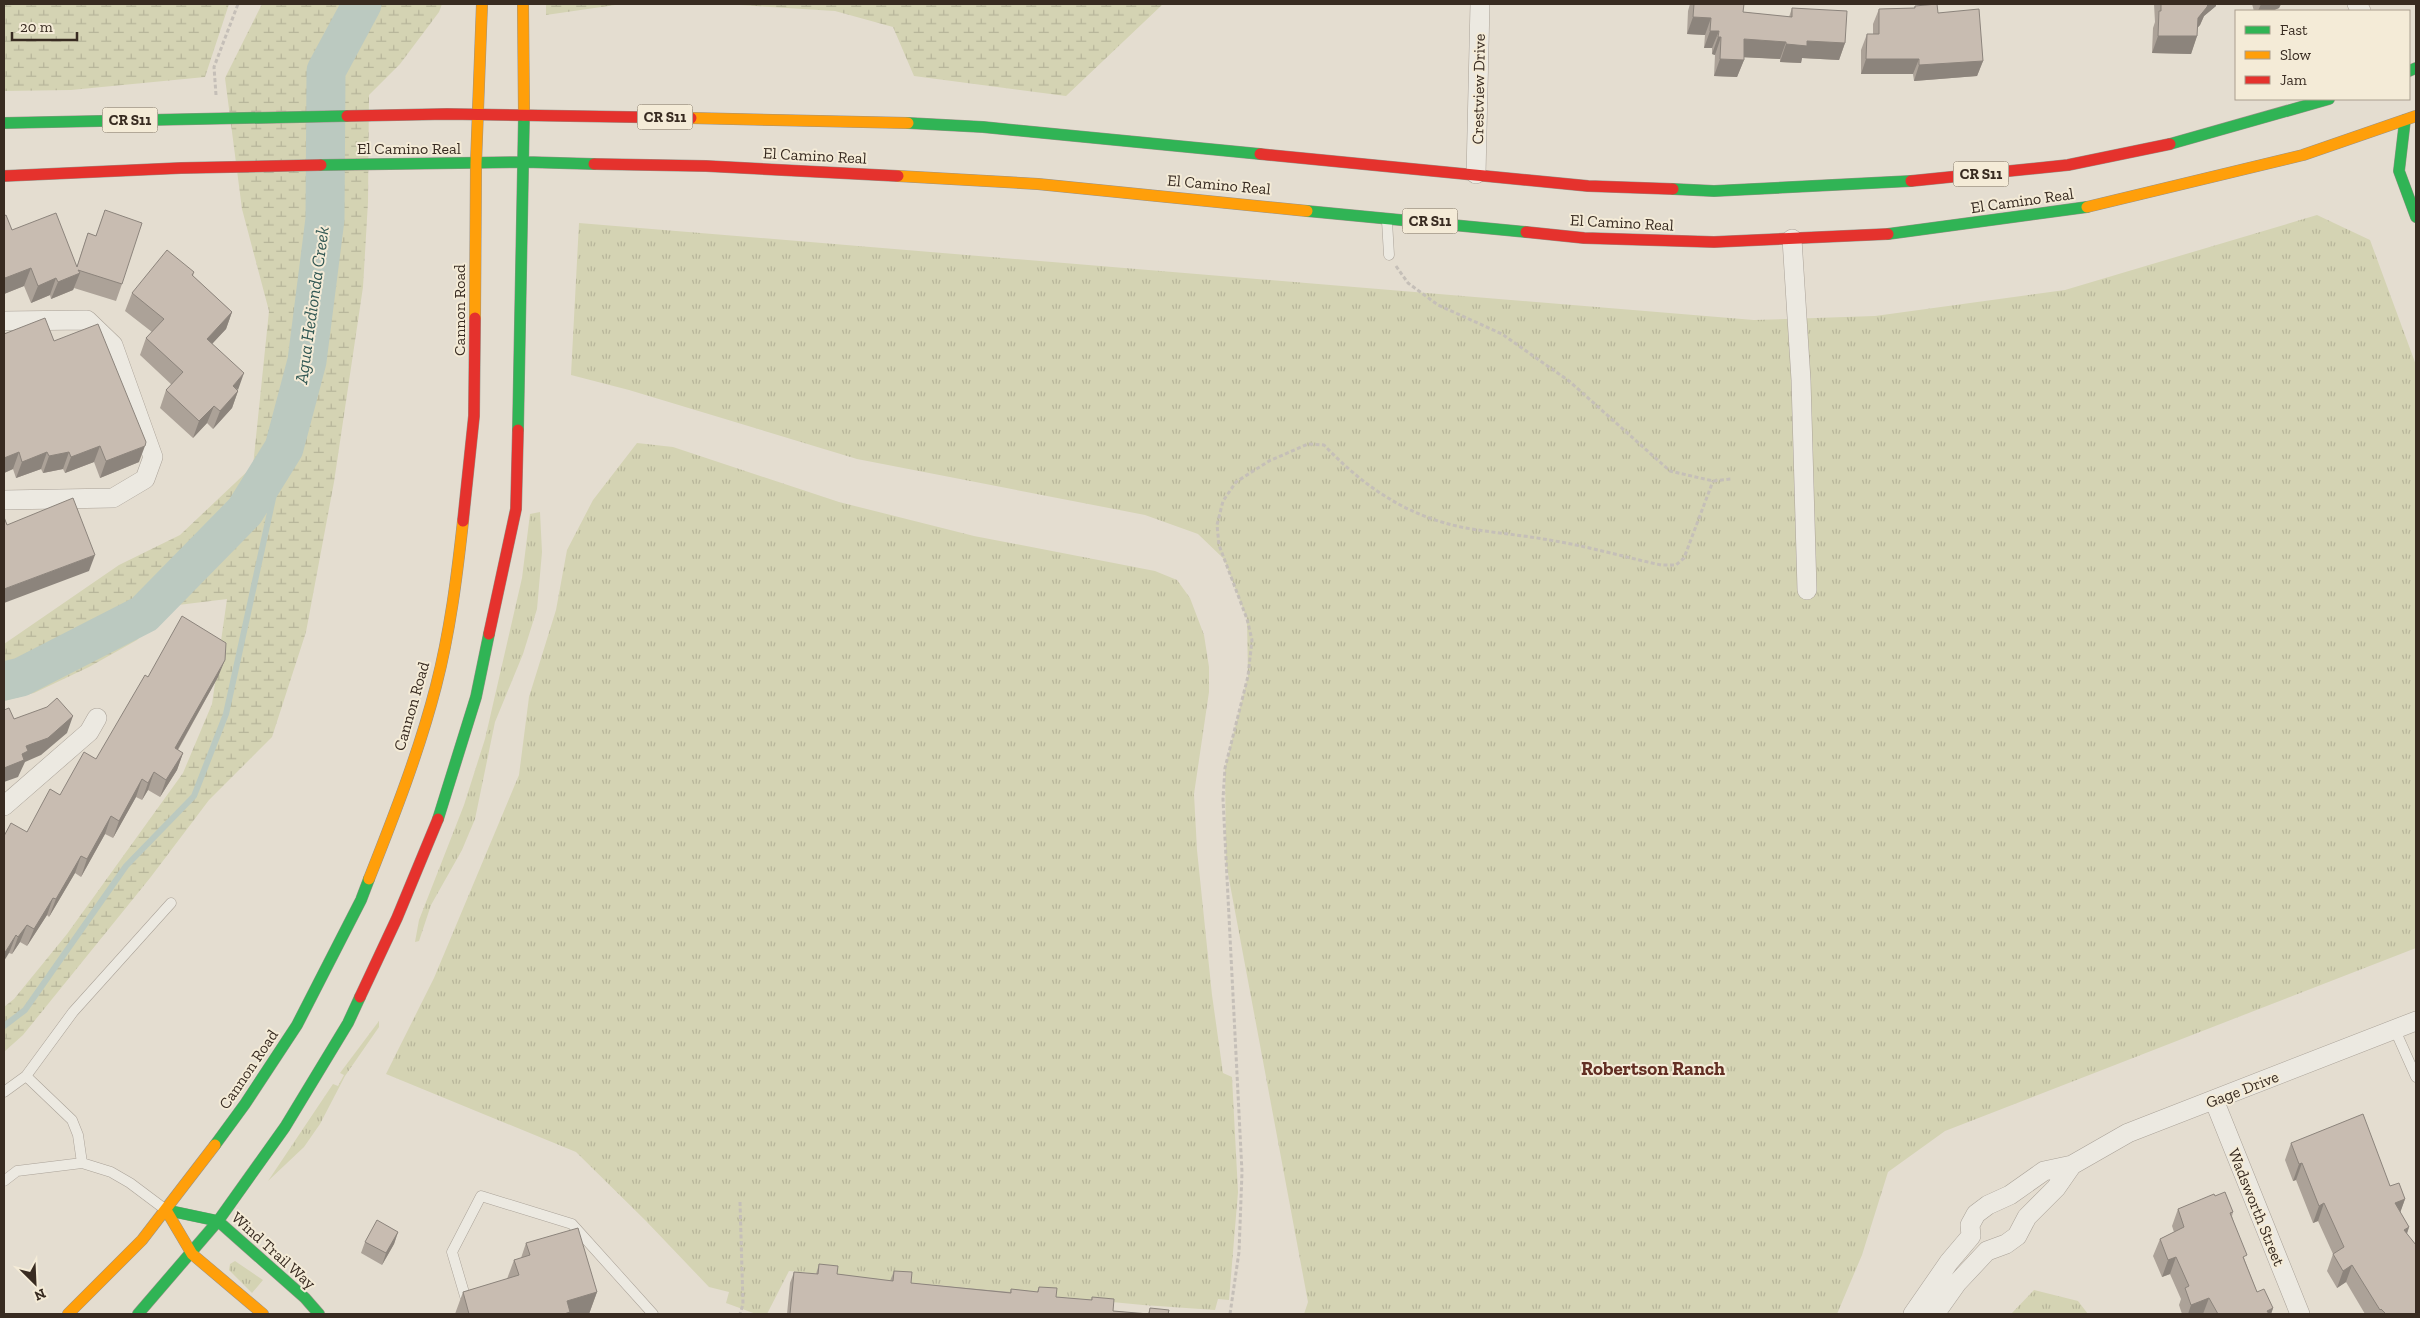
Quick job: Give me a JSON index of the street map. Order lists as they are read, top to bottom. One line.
{"streets":{"main road":["CR S11","El Camino Real","Cannon Road","Wind Trail Way"],"street":["Crestview Drive","Gage Drive","Wadsworth Street"]},"crossings":[["Crestview Drive","El Camino Real"],["El Camino Real","Cannon Road"],["Cannon Road","Wind Trail Way"],["Gage Drive","Wadsworth Street"]],"districts":["Robertson Ranch"],"water":["Agua Hedionda Creek"],"legend":["Fast","Slow","Jam"],"scale_bar":"20 m","north":"bottom right"}
